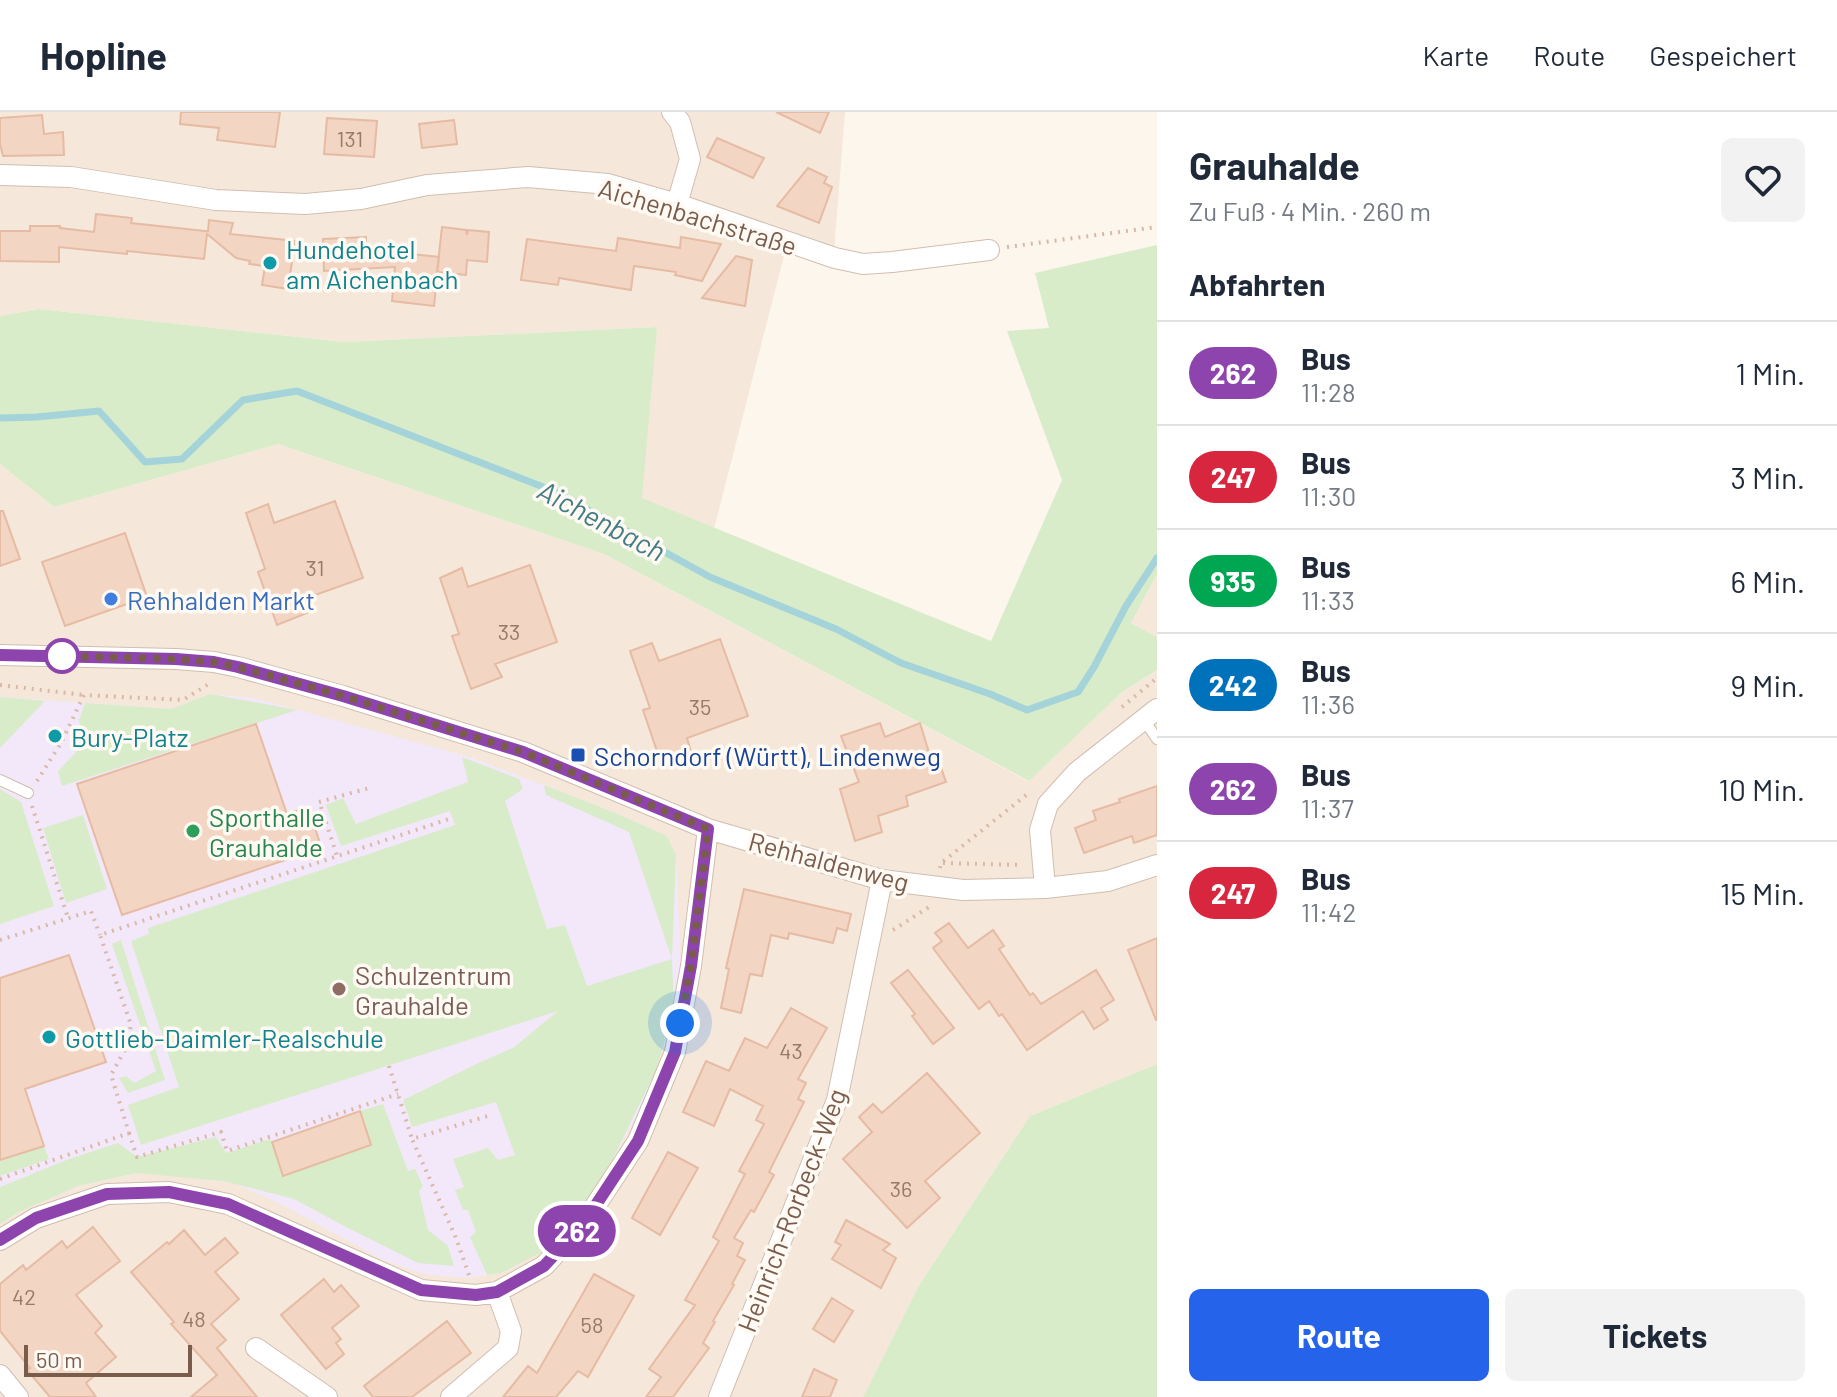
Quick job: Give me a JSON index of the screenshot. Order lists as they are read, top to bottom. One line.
{"streets":{"street":["Aichenbachstraße","Rehhaldenweg","Heinrich-Rorbeck-Weg"]},"crossings":[["Rehhaldenweg","Heinrich-Rorbeck-Weg"]],"water":["Aichenbach"],"places":{"other":["Hundehotel am Aichenbach","Rehhalden Markt","Bury-Platz","Sporthalle Grauhalde","Schulzentrum Grauhalde","Gottlieb-Daimler-Realschule"],"transit":["Schorndorf (Württ), Lindenweg"]},"lines":["bus line 262"],"house_numbers":["131","31","33","35","43","36","42","48","58"],"scale_bar":"50 m","page":{"header":"Hopline","nav":["Karte","Route","Gespeichert"],"on_map":"262","heading":[["Grauhalde","Zu Fuß · 4 Min. · 260 m"],"Abfahrten"],"list":[{"mark":"262","name":"Bus","note":"11:28","value":"1 Min."},{"mark":"247","name":"Bus","note":"11:30","value":"3 Min."},{"mark":"935","name":"Bus","note":"11:33","value":"6 Min."},{"mark":"242","name":"Bus","note":"11:36","value":"9 Min."},{"mark":"262","name":"Bus","note":"11:37","value":"10 Min."},{"mark":"247","name":"Bus","note":"11:42","value":"15 Min."}],"buttons":["Route","Tickets"],"scale":"50 m"}}
